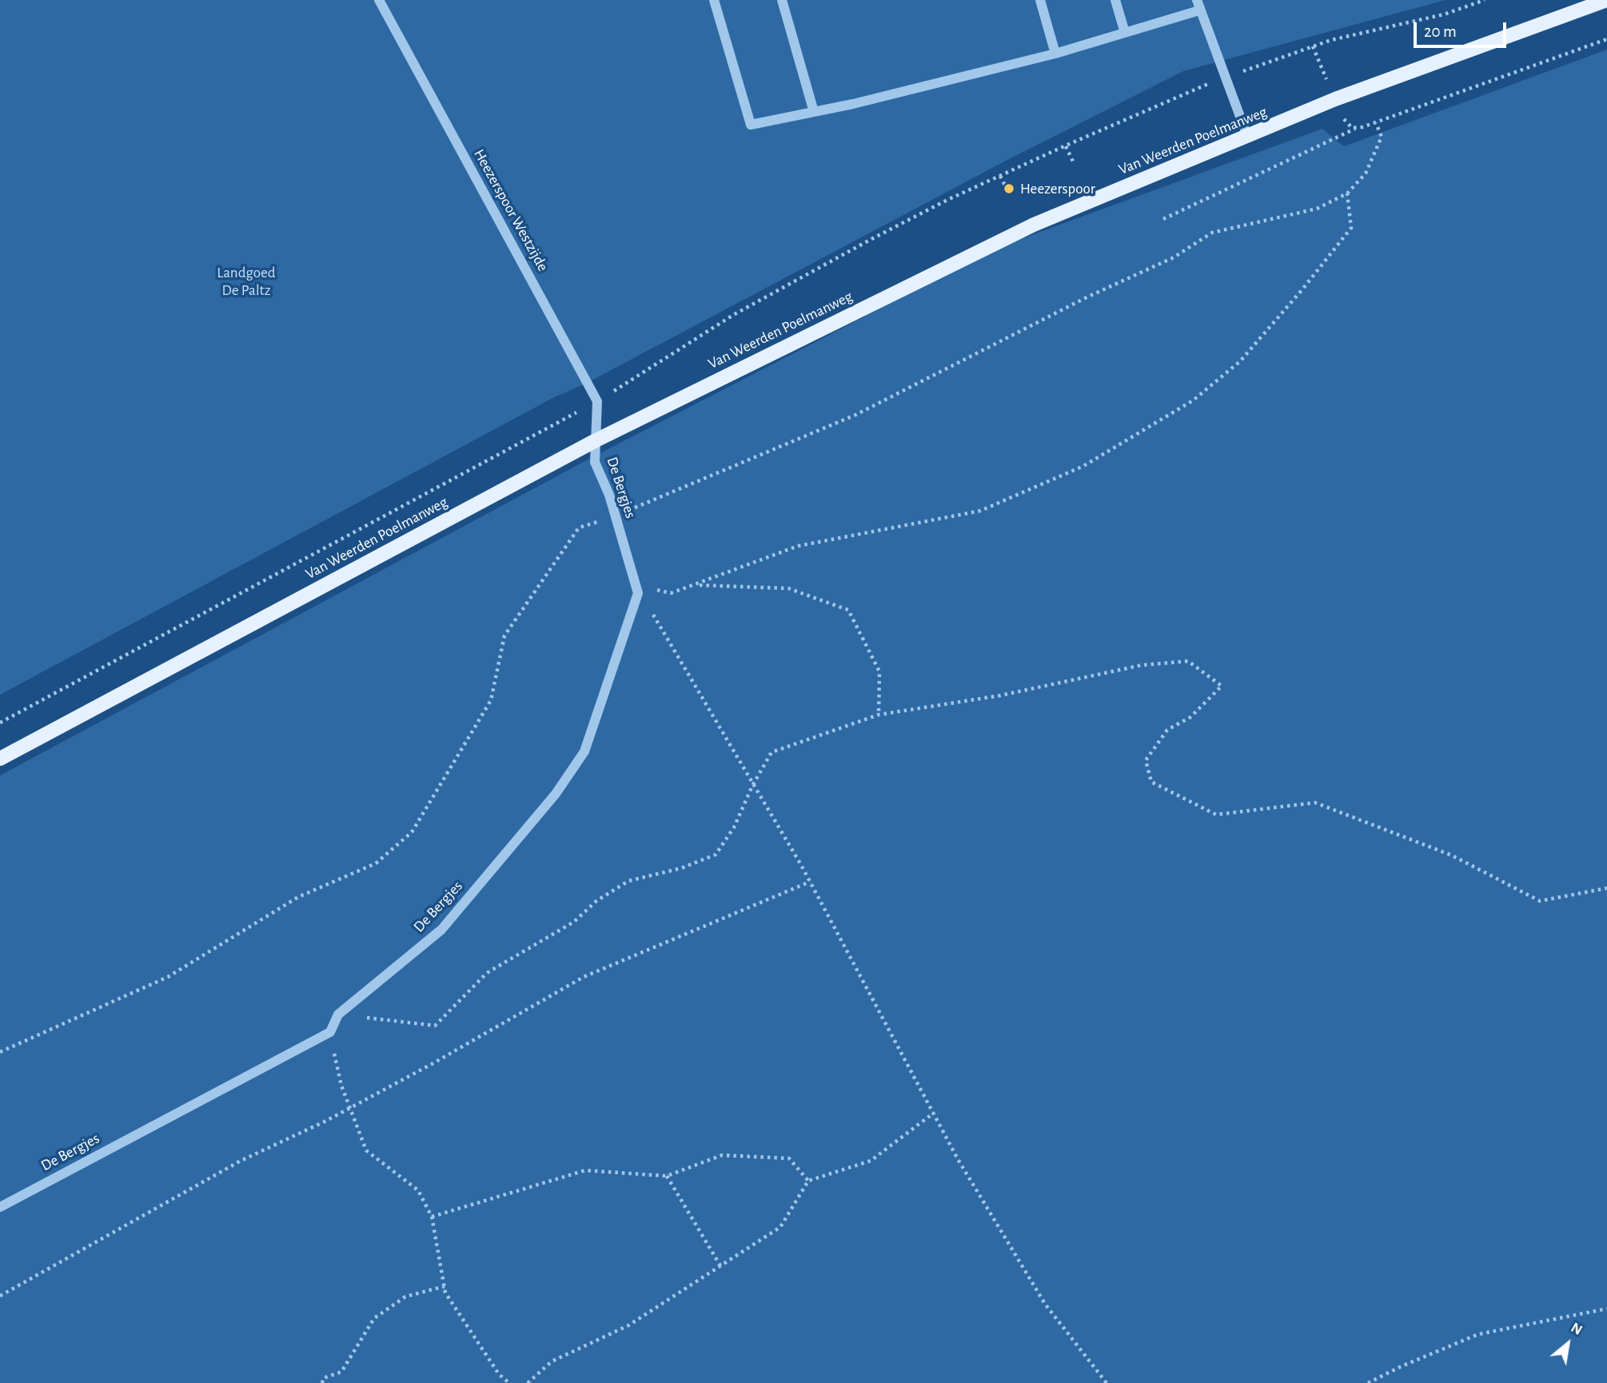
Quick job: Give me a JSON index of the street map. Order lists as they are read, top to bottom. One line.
{"streets":{"main road":["Van Weerden Poelmanweg"],"street":["Heezerspoor Westzijde","De Bergjes"]},"crossings":[["Van Weerden Poelmanweg","De Bergjes"]],"parks":["Landgoed De Paltz"],"places":["Heezerspoor"],"scale_bar":"20 m","north":"top right"}
